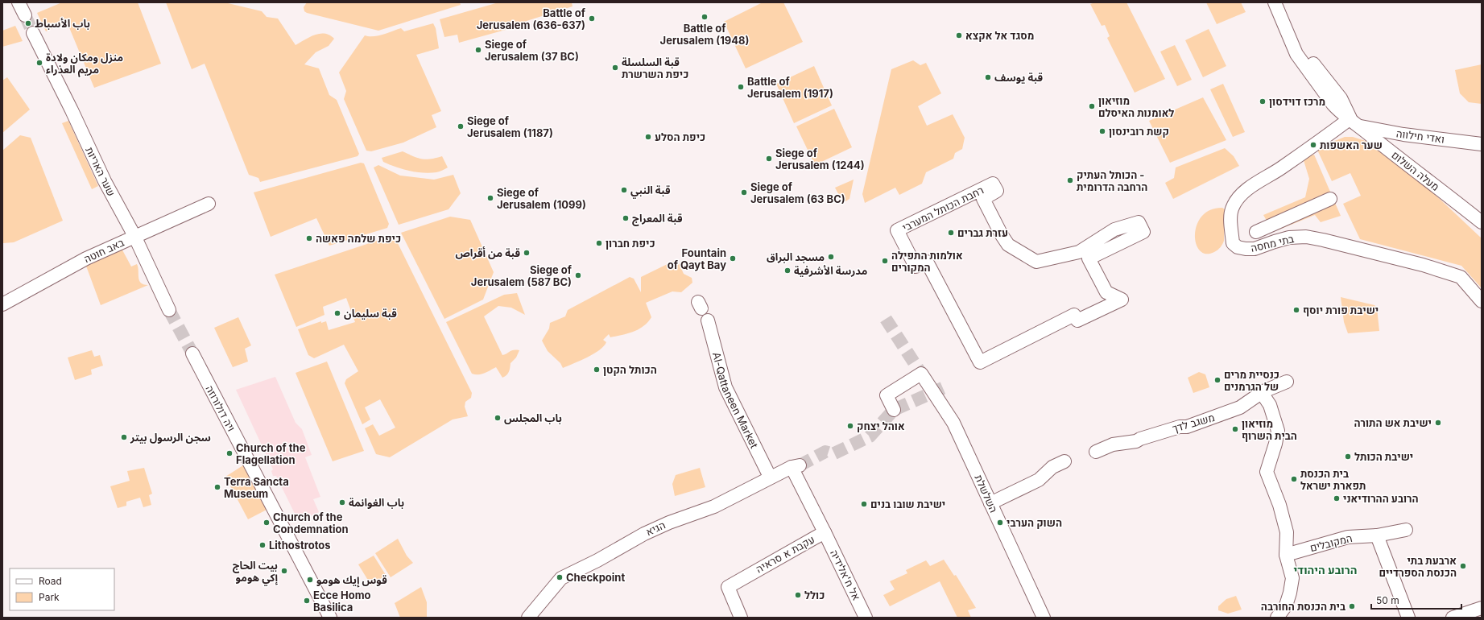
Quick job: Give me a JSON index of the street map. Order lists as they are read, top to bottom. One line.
{"streets":{"street":["ואדי חילווה","מעלה השלום","שער האריות","רחבת הכותל המערבי","בתי מחסה","באב חוטה","Al-Qattaneen Market","ויה דולורוזה","משגב לדך","השלשלת","הגיא","המקובלים","עקבת א סראיה","אל ח'אלידיה"]},"crossings":[["ואדי חילווה","מעלה השלום"],["ואדי חילווה","בתי מחסה"],["מעלה השלום","בתי מחסה"],["שער האריות","באב חוטה"],["Al-Qattaneen Market","הגיא"],["הגיא","עקבת א סראיה"],["עקבת א סראיה","אל ח'אלידיה"]],"districts":["הרובע היהודי"],"places":["Battle of Jerusalem (1948)","Battle of Jerusalem (636-637)","باب الأسباط","מסגד אל אקצא","Siege of Jerusalem (37 BC)","منزل ومكان ولادة مريم العذراء","قبة السلسلة כיפת השרשרת","قبة يوسف","Battle of Jerusalem (1917)","מרכז דוידסון","מוזיאון לאומנות האיסלם","Siege of Jerusalem (1187)","קשת רובינסון","כיפת הסלע","שער האשפות","Siege of Jerusalem (1244)","הכותל העתיק - הרחבה הדרומית","قبة النبي","Siege of Jerusalem (63 BC)","Siege of Jerusalem (1099)","قبة المعراج","עזרת גברים","כיפת שלמה פאשה","כיפת חברון","قبة من أقراص","مسجد البراق","Fountain of Qayt Bay","אולמות התפילה המקורים","مدرسة الأشرفية","Siege of Jerusalem (587 BC)","ישיבת פורת יוסף","قبة سليمان","הכותל הקטן","כנסיית מרים של הגרמנים","باب المجلس","ישיבת אש התורה","אוהל יצחק","מוזיאון הבית השרוף","سجن الرسول بيتر","Church of the Flagellation","ישיבת הכותל","בית הכנסת תפארת ישראל","Terra Sancta Museum","הרובע ההרודיאני","باب الغوانمة","ישיבת שובו בנים","Church of the Condemnation","השוק הערבי","Lithostrotos","ארבעת בתי הכנסת הספרדיים","بيت الحاج إكي هومو","Checkpoint","قوس إيك هومو","כולל","Ecce Homo Basilica","בית הכנסת החורבה"],"legend":["Road","Park"],"scale_bar":"50 m"}
